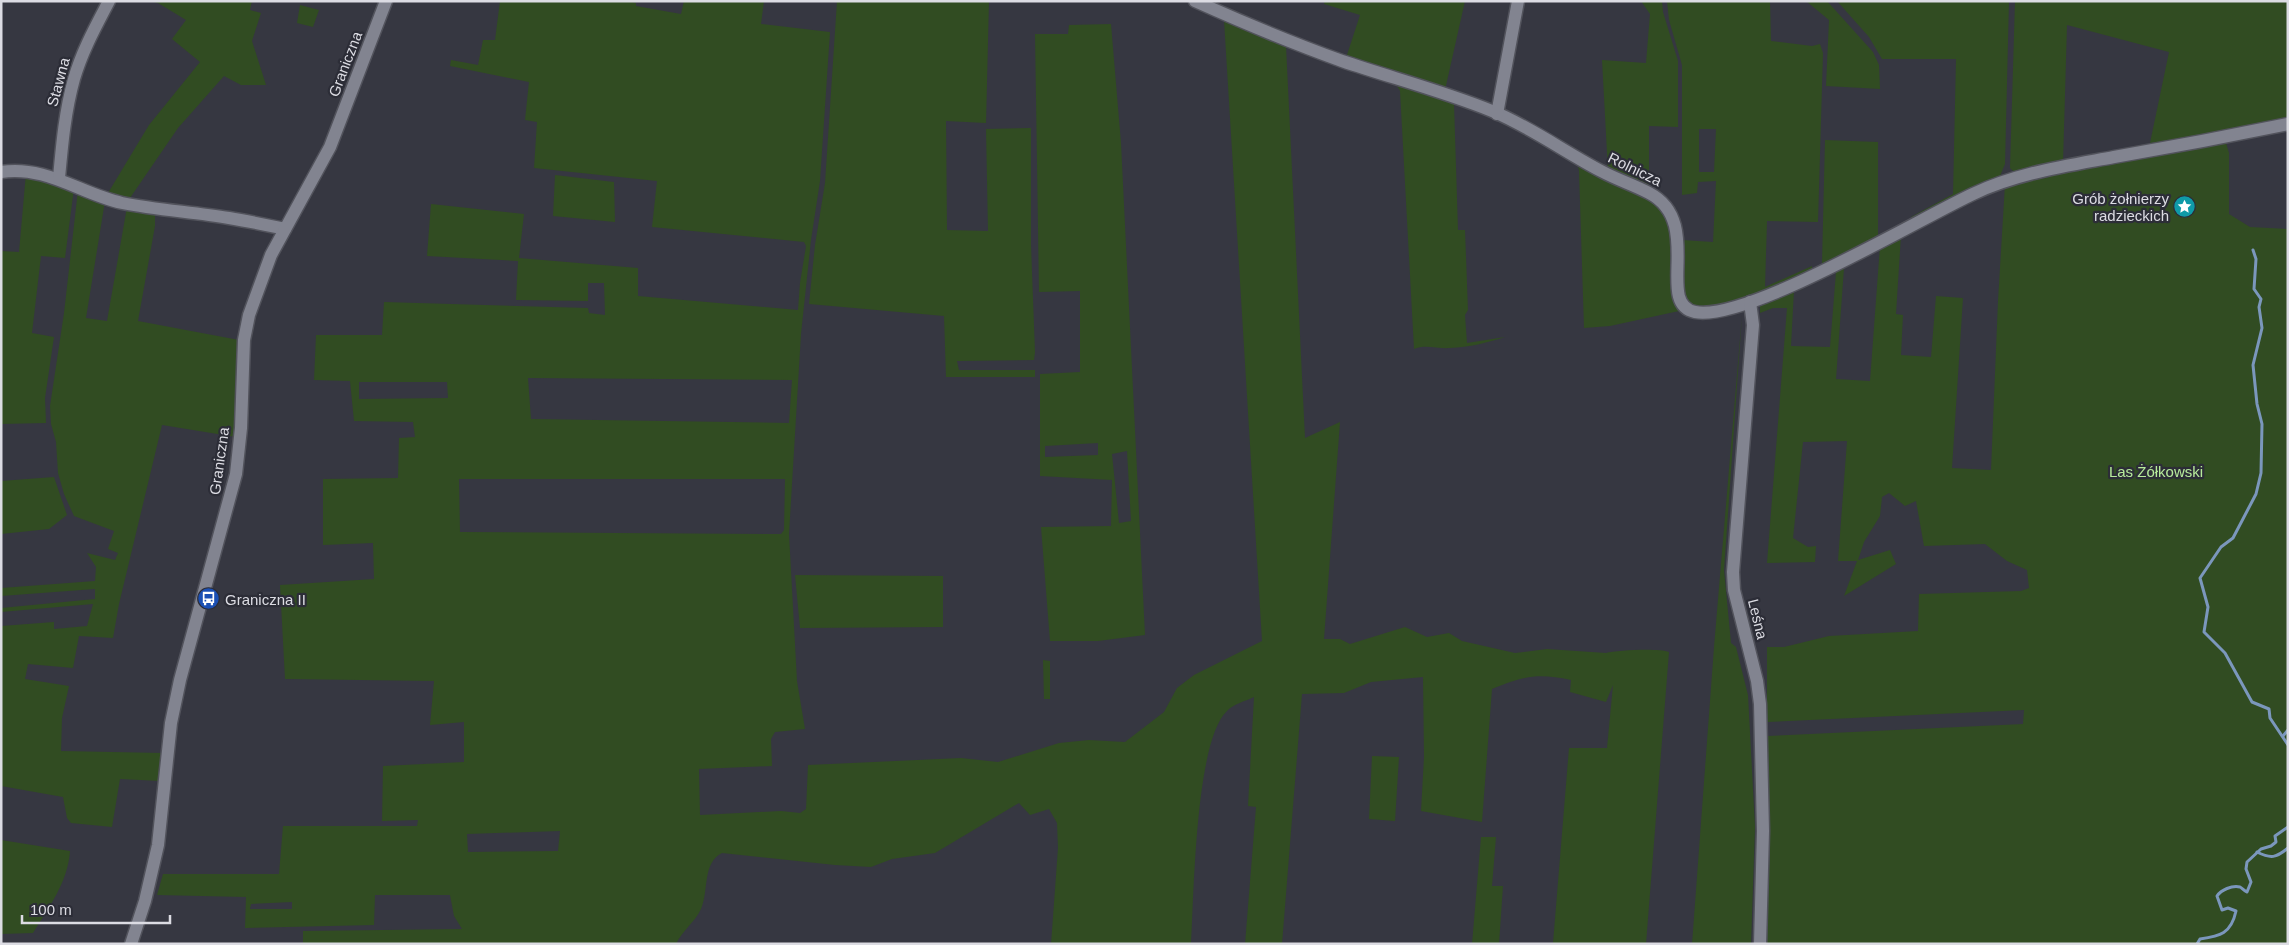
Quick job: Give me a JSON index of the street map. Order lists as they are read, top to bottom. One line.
{"streets":{"street":["Graniczna","Stawna","Rolnicza","Leśna"]},"crossings":[["Rolnicza","Leśna"]],"parks":["Las Żółkowski"],"places":{"place":["Grób żołnierzy radzieckich"],"bus stop":["Graniczna II"]},"scale_bar":"100 m"}
